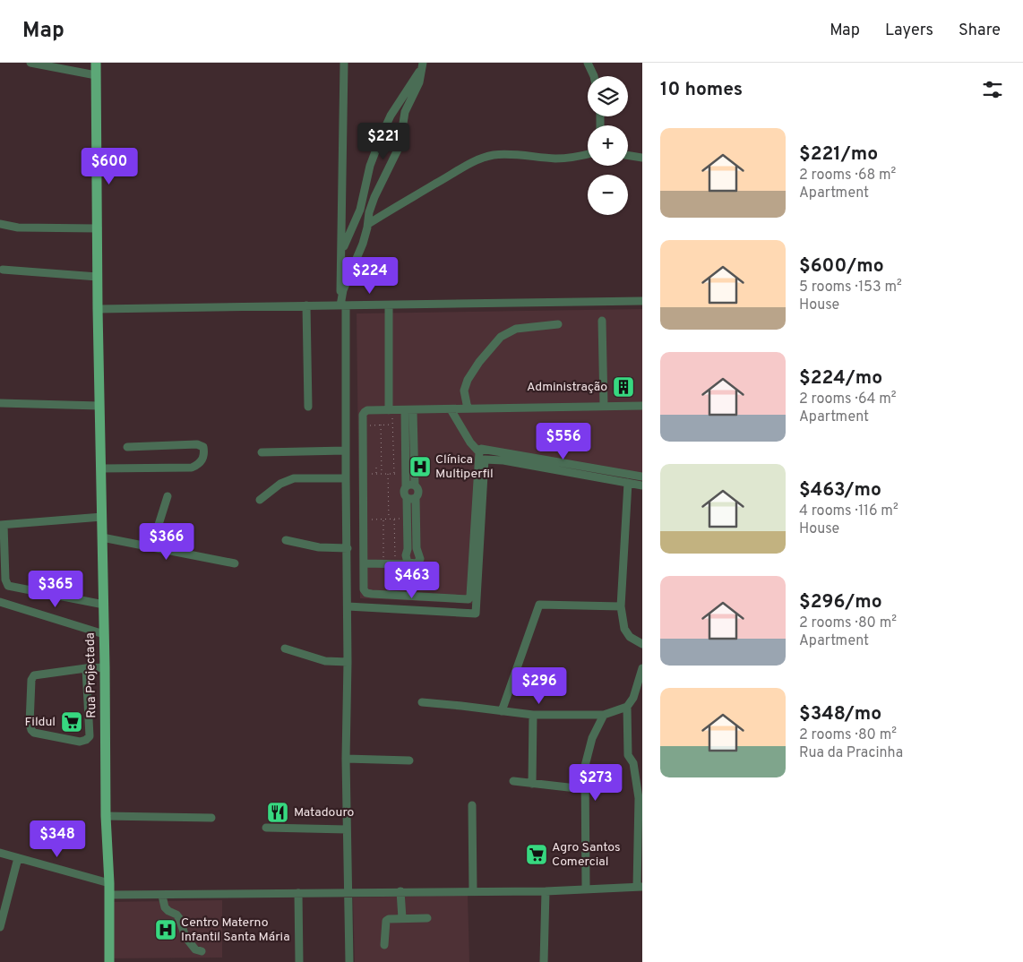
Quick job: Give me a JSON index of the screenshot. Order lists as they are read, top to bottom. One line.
{"streets":{"main road":["Rua Projectada"]},"places":{"building":["Administração"],"hospital":["Clínica Multiperfil","Centro Materno Infantil Santa Mária"],"supermarket":["Fildul","Agro Santos Comercial"],"restaurant":["Matadouro"]},"page":{"header":"Map","nav":["Map","Layers","Share"],"heading":"10 homes","map_buttons":["+","−"],"list":[{"name":"$221/mo","note":"2 rooms · 68 m² · Apartment"},{"name":"$600/mo","note":"5 rooms · 153 m² · House"},{"name":"$224/mo","note":"2 rooms · 64 m² · Apartment"},{"name":"$463/mo","note":"4 rooms · 116 m² · House"},{"name":"$296/mo","note":"2 rooms · 80 m² · Apartment"},{"name":"$348/mo","note":"2 rooms · 80 m² · Rua da Pracinha"}],"price":["$221","$600","$224","$556","$366","$463","$365","$296","$273","$348"]}}
